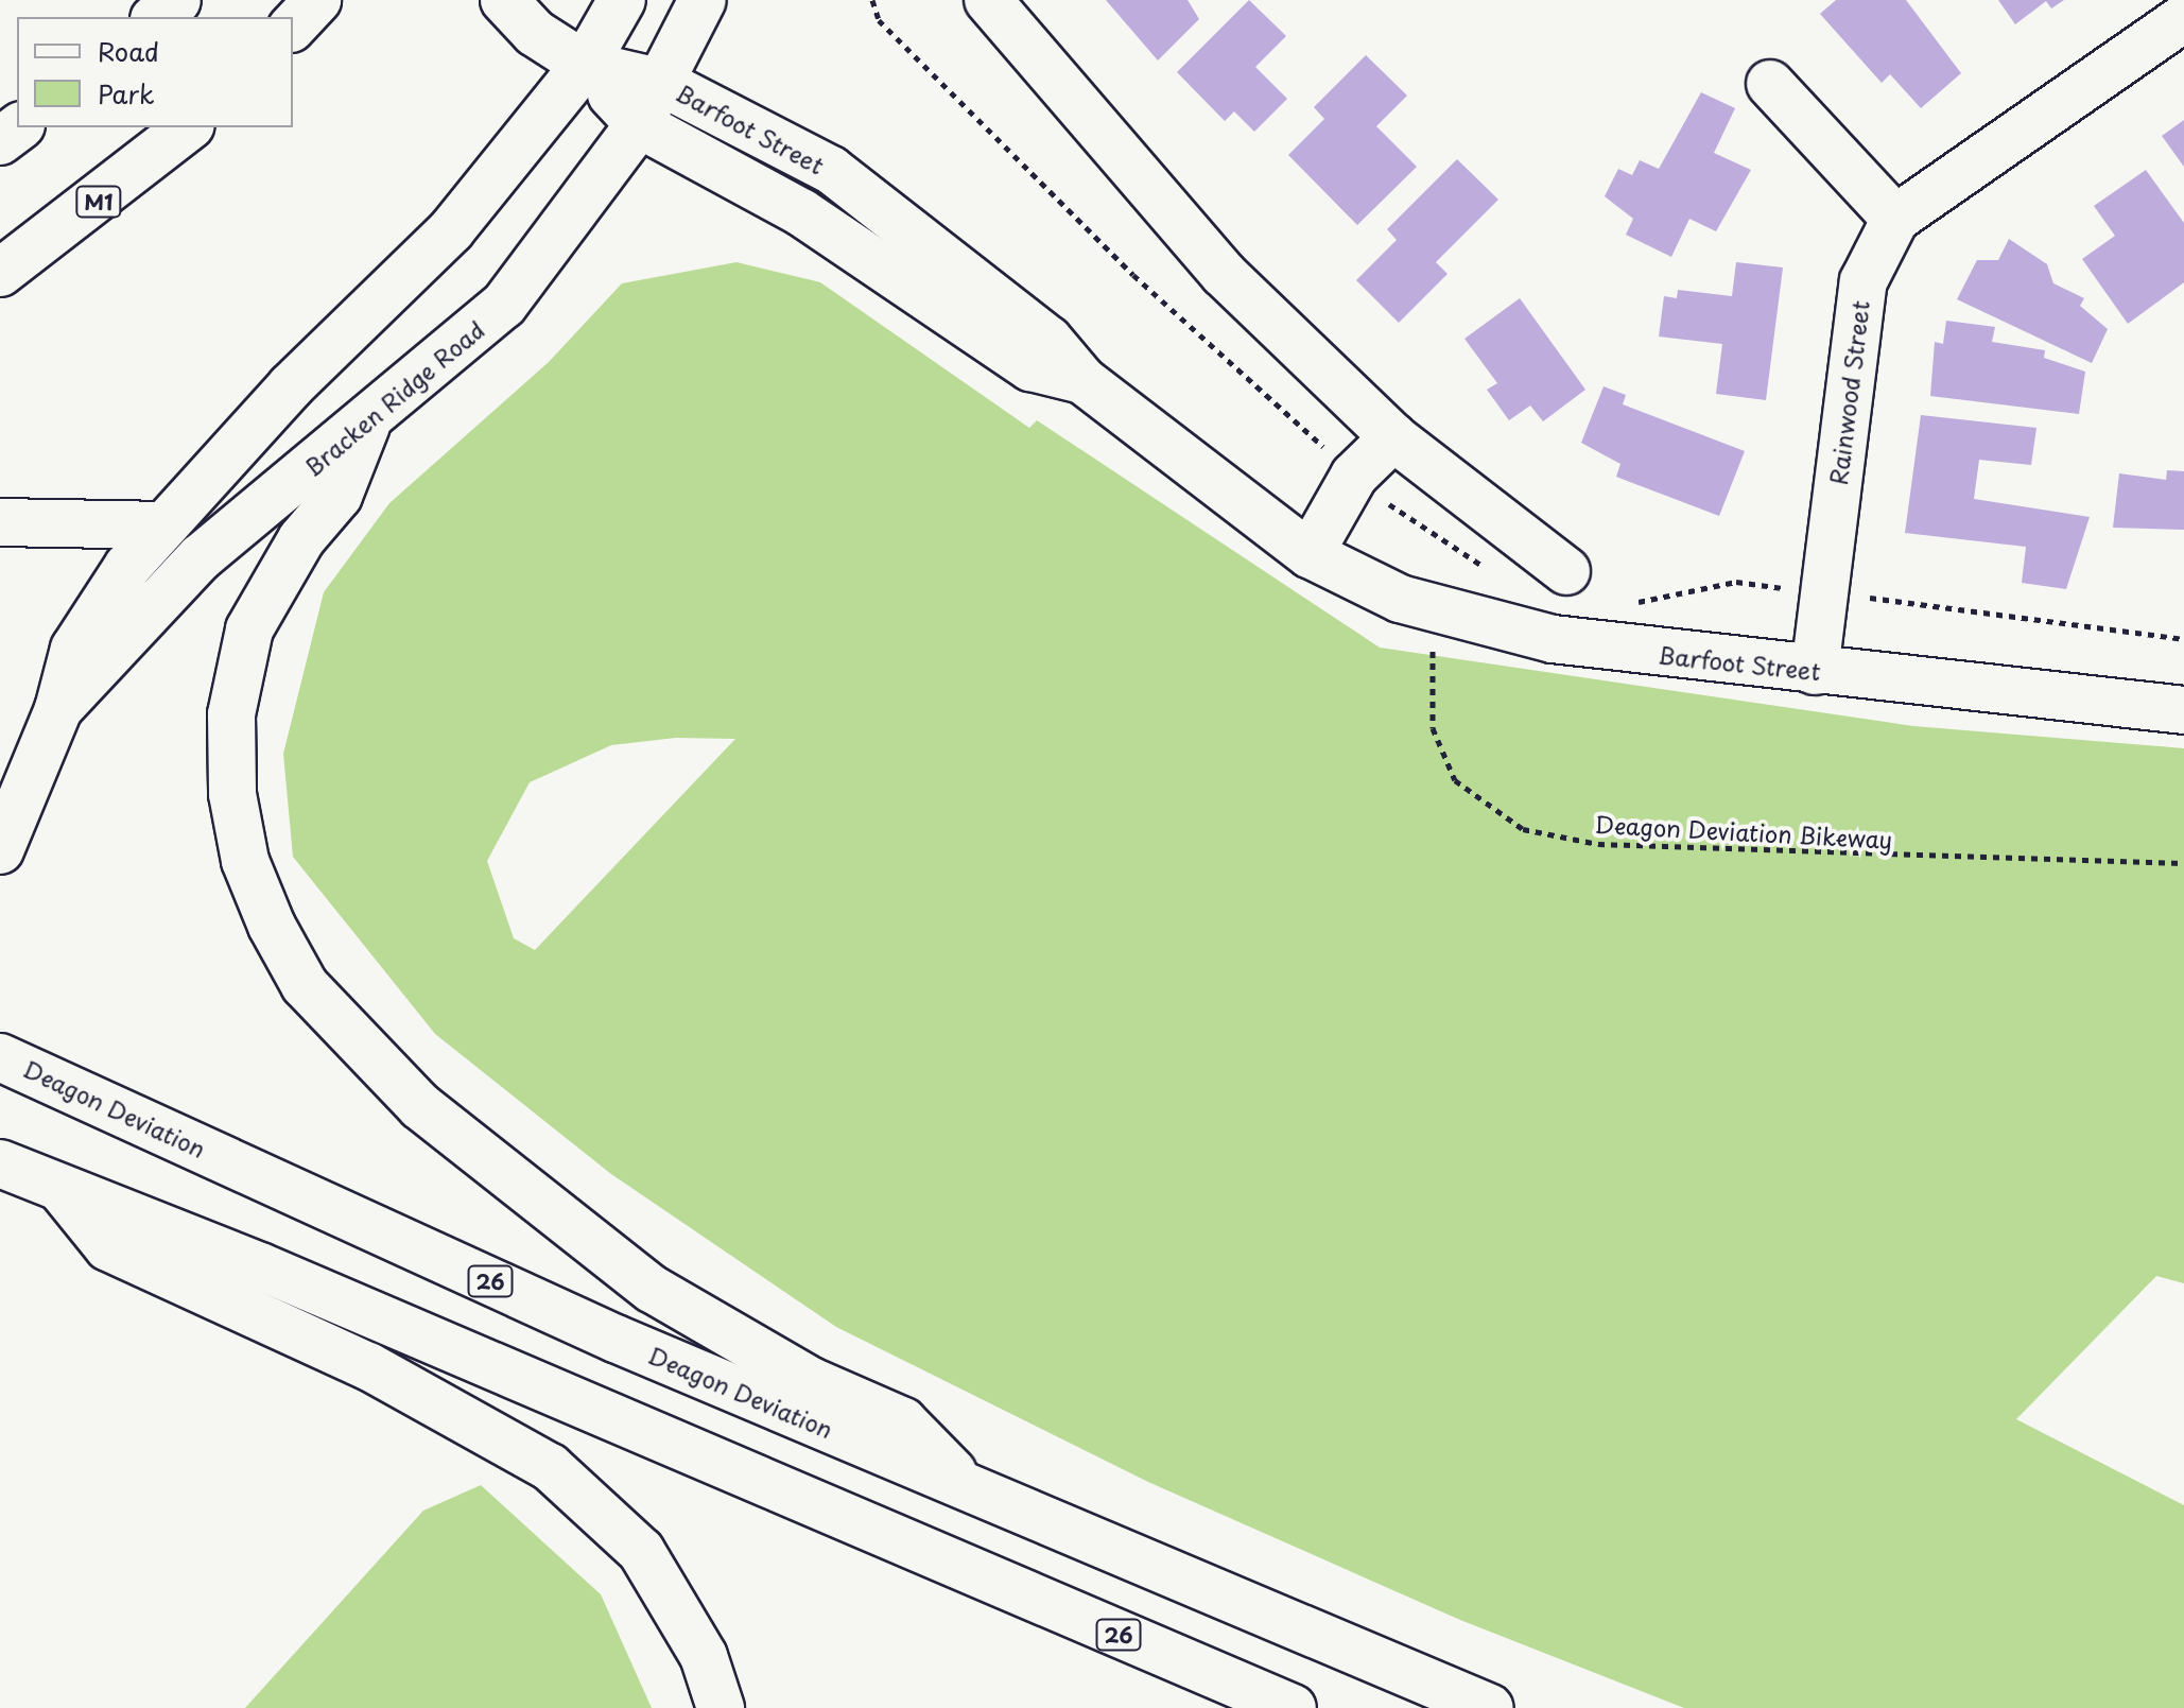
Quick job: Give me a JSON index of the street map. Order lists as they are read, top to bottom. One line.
{"streets":{"main road":["Barfoot Street","M1","Rainwood Street","Bracken Ridge Road","Deagon Deviation","26"],"path":["Deagon Deviation Bikeway"]},"crossings":[["Barfoot Street","Rainwood Street"],["Barfoot Street","Bracken Ridge Road"]],"legend":["Road","Park"]}
